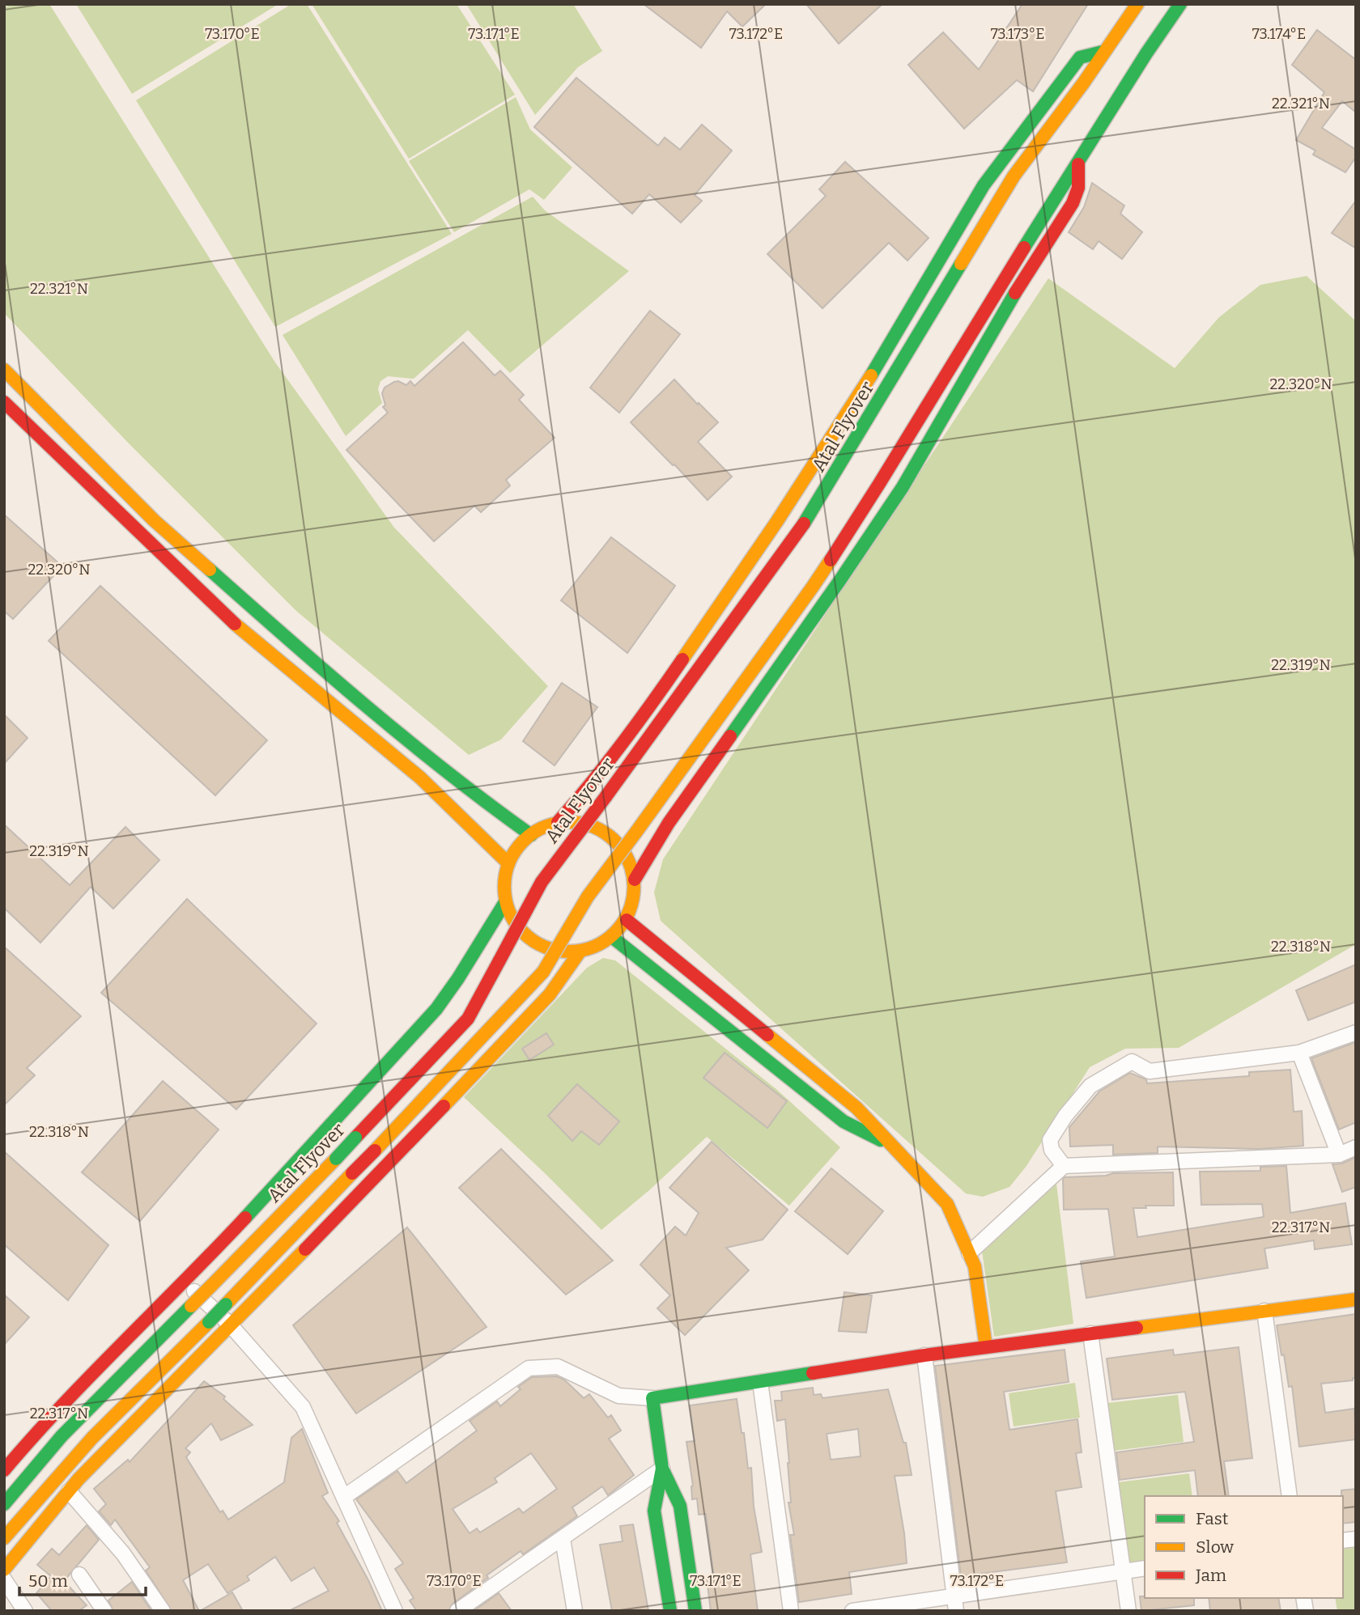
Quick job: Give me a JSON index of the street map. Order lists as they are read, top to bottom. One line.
{"streets":{"main road":["Atal Flyover"]},"legend":["Fast","Slow","Jam"],"scale_bar":"50 m","coordinates":["73.170°E","73.171°E","73.172°E","73.173°E","73.174°E","22.321°N","22.320°N","22.319°N","22.318°N","22.317°N"]}
